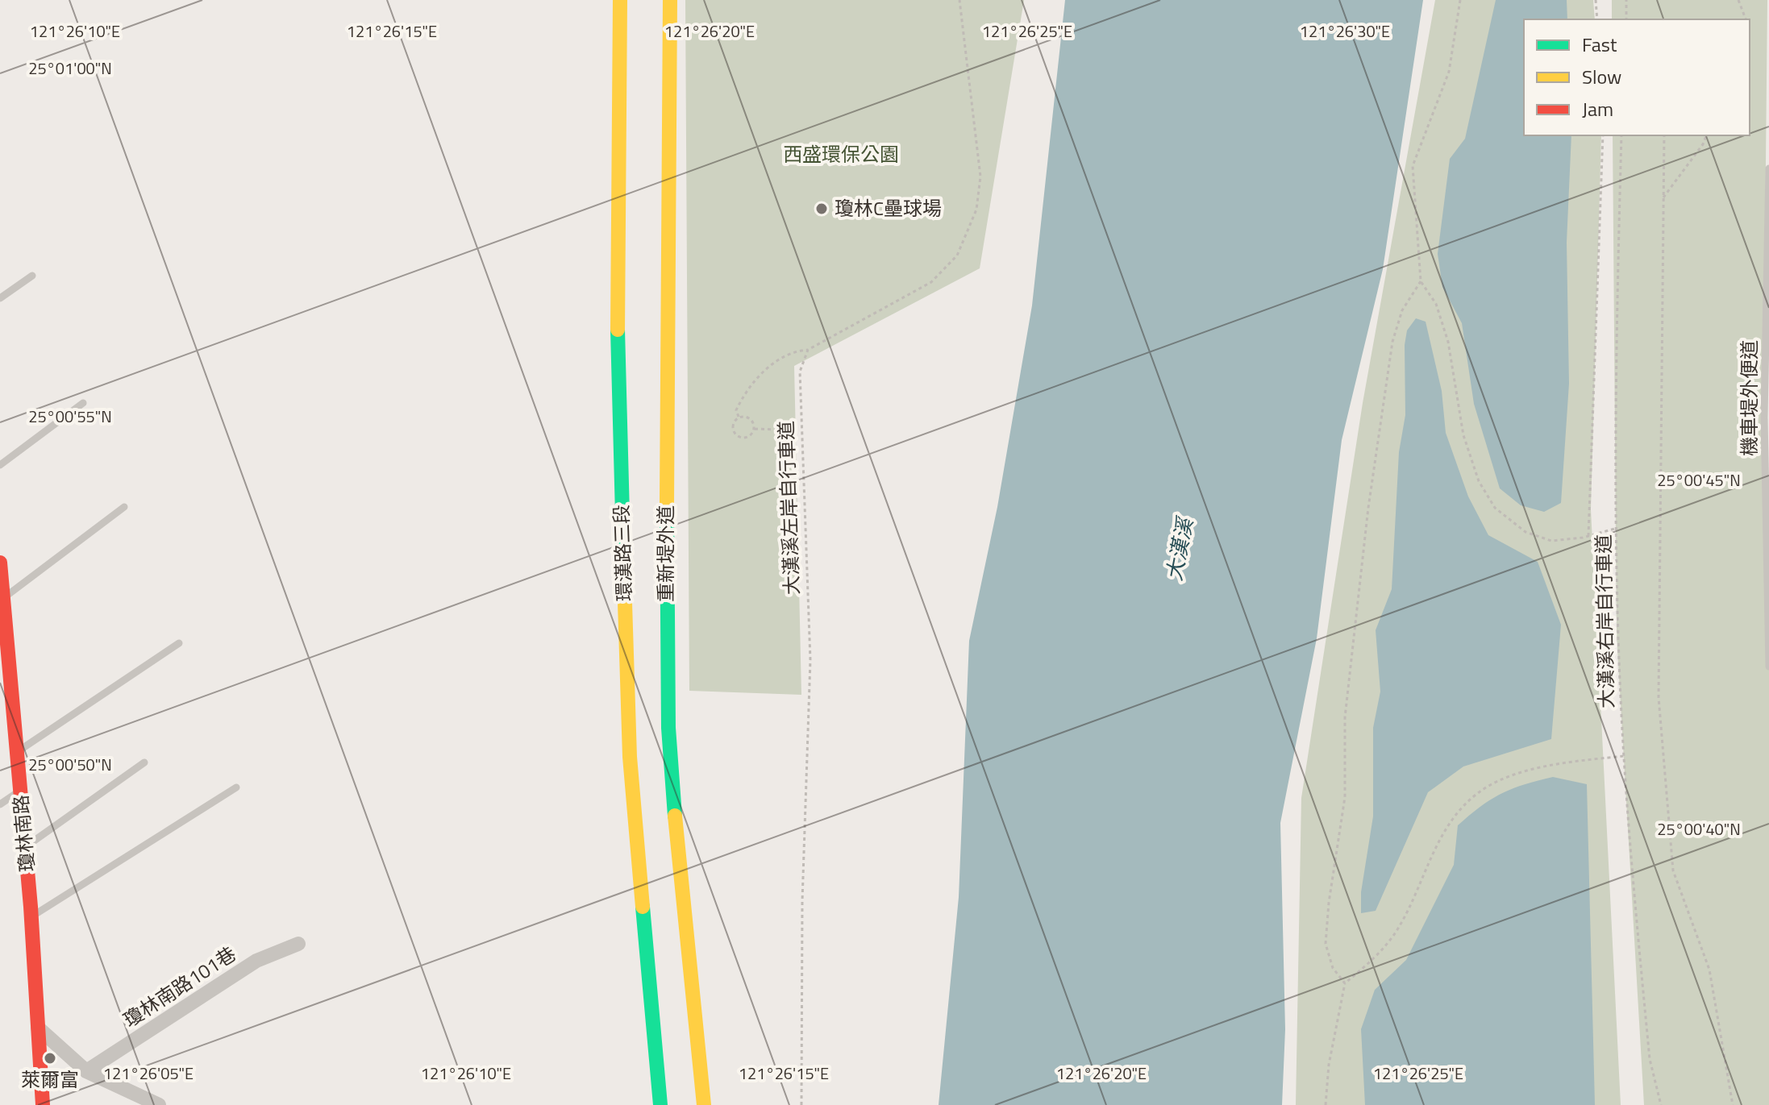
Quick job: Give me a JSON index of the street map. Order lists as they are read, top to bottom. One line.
{"streets":{"street":["環漢路三段","重新堤外道","瓊林南路","瓊林南路101巷"],"lane":["機車堤外便道"],"path":["大漢溪左岸自行車道","大漢溪右岸自行車道"]},"water":["大漢溪"],"parks":["西盛環保公園"],"places":["瓊林C壘球場","萊爾富"],"legend":["Fast","Slow","Jam"],"coordinates":["121°26'10\"E","121°26'15\"E","121°26'20\"E","121°26'25\"E","121°26'30\"E","25°01'00\"N","25°00'55\"N","25°00'45\"N","25°00'50\"N","25°00'40\"N","121°26'05\"E"]}
